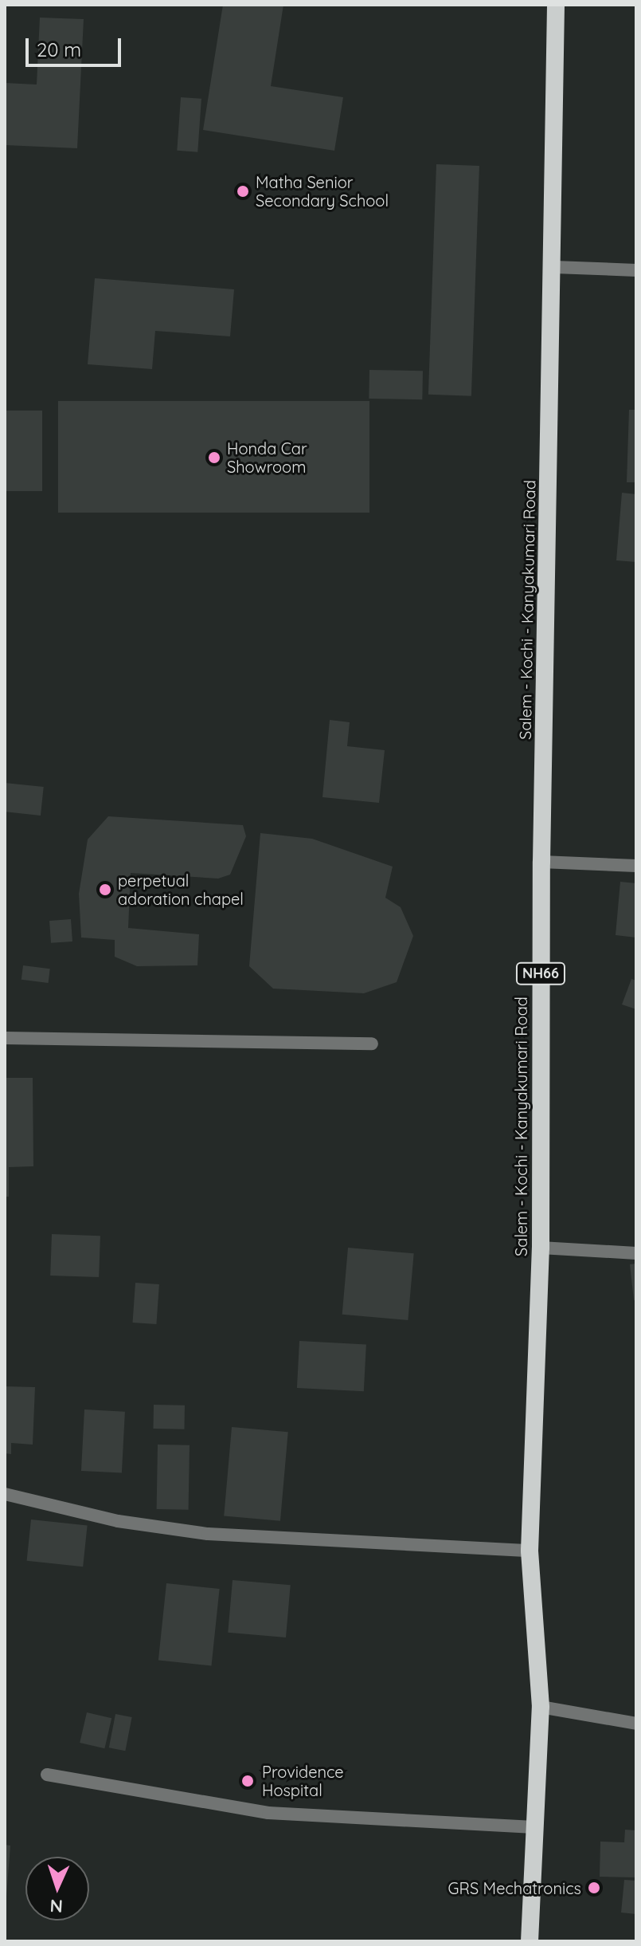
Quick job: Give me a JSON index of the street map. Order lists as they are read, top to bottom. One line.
{"streets":{"highway":["Salem - Kochi - Kanyakumari Road","NH66"]},"places":["Matha Senior Secondary School","Honda Car Showroom","perpetual adoration chapel","Providence Hospital","GRS Mechatronics"],"scale_bar":"20 m","north":"bottom"}
